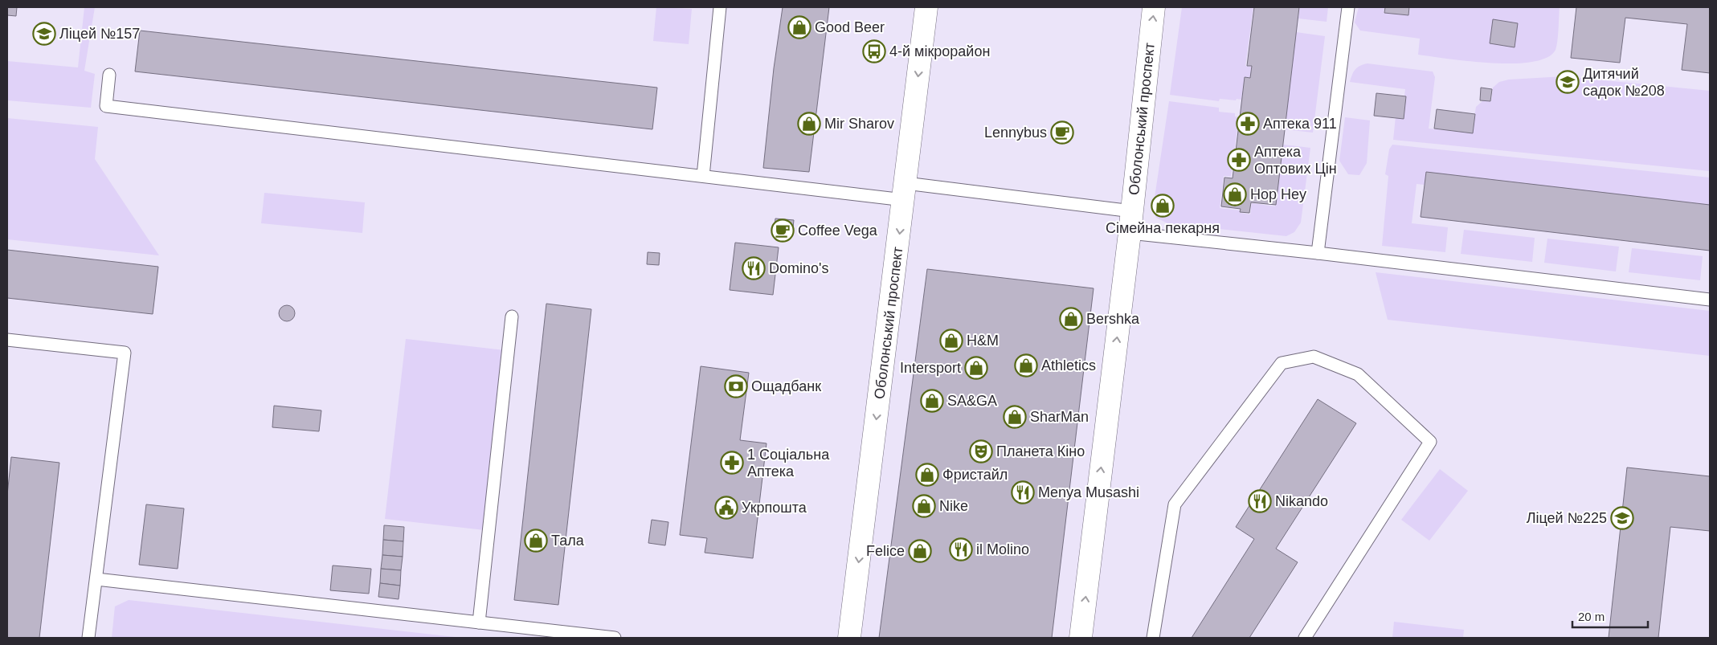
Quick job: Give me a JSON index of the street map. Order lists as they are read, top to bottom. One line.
{"streets":{"main road":["Оболонський проспект"]},"places":{"shop":["Good Beer","Mir Sharov","Hop Hey","Сімейна пекарня","Bershka","H&M","Athletics","Intersport","SA&GA","SharMan","Фристайл","Nike","Тала","Felice"],"school or university":["Ліцей №157","Дитячий садок №208","Ліцей №225"],"bus stop":["4-й мікрорайон"],"pharmacy":["Аптека 911","Аптека Оптових Цін","1 Соціальна Аптека"],"cafe":["Lennybus","Coffee Vega"],"restaurant":["Domino's","Menya Musashi","Nikando","il Molino"],"bank":["Ощадбанк"],"theatre":["Планета Кіно"],"public building":["Укрпошта"]},"scale_bar":"20 m"}
